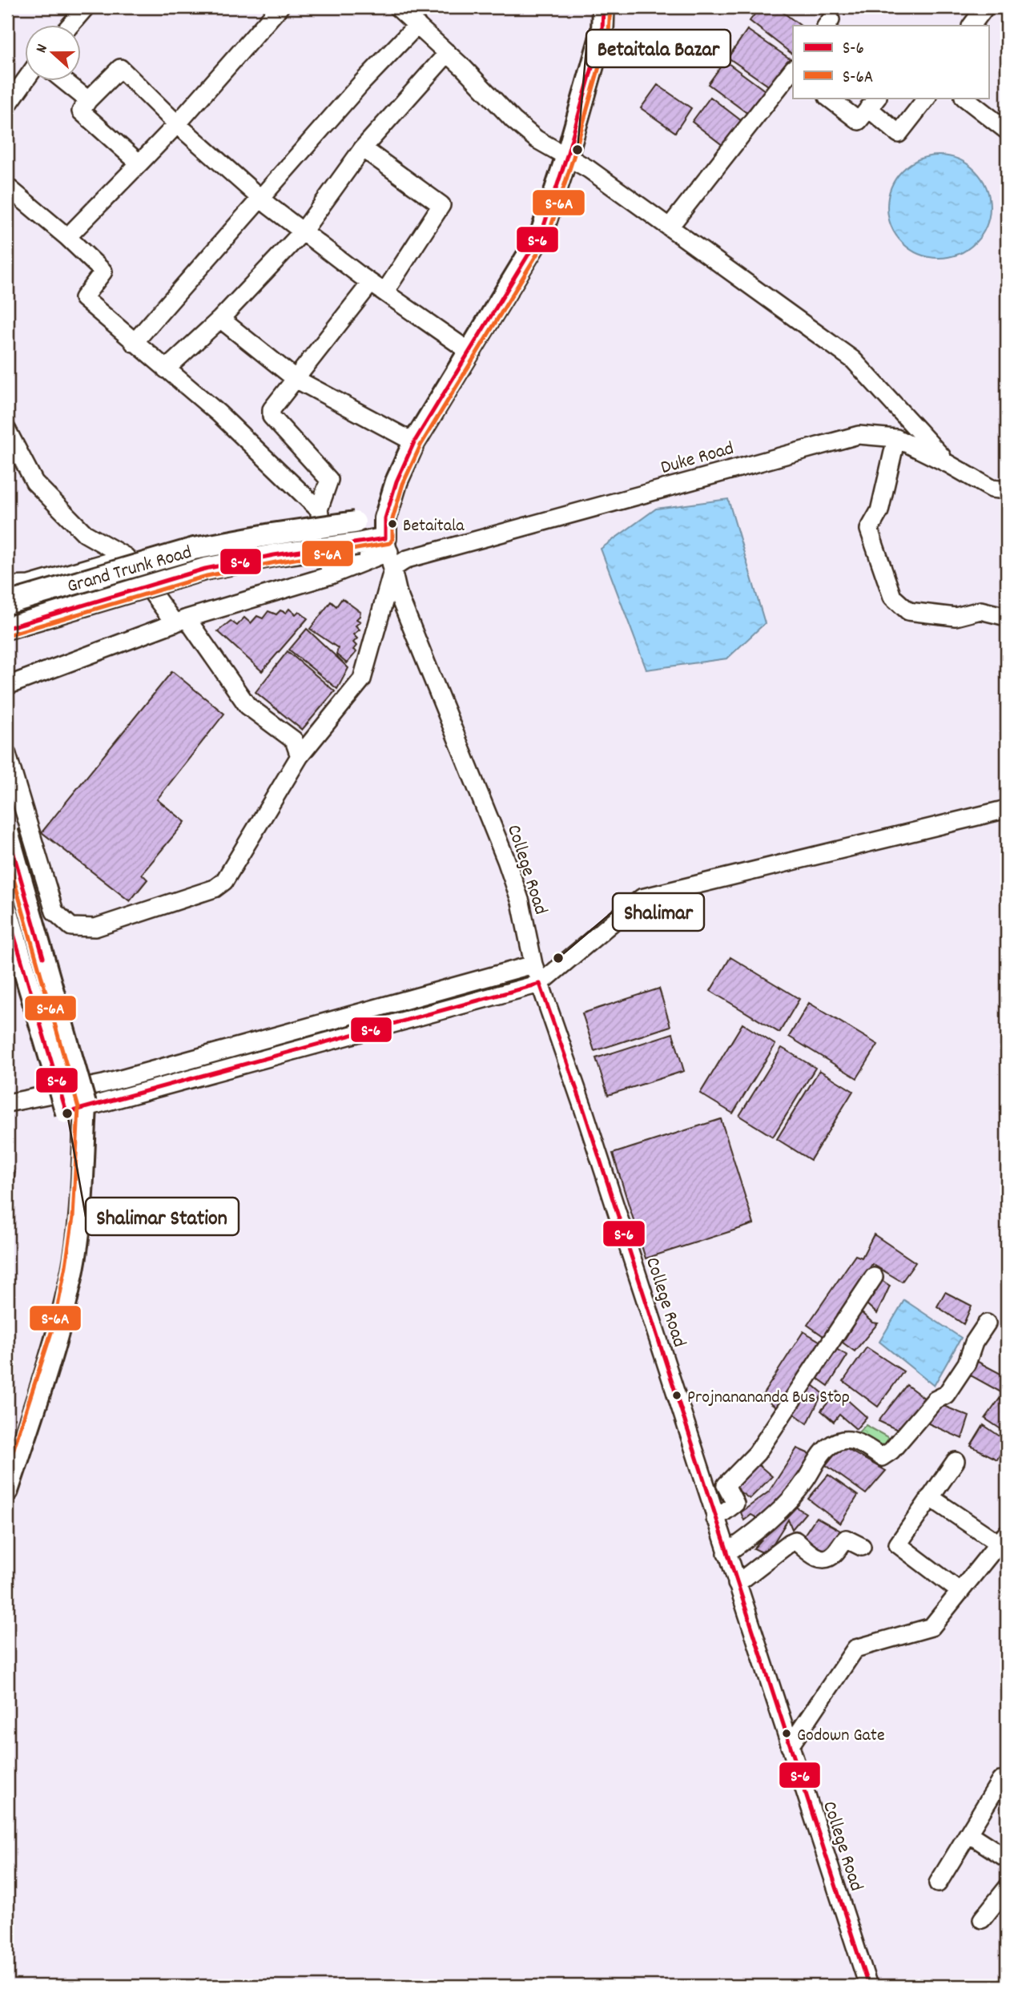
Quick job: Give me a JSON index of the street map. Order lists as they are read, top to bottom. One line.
{"streets":{"main road":["Grand Trunk Road"],"street":["Duke Road","College Road"]},"crossings":[["Duke Road","Grand Trunk Road"],["Duke Road","College Road"],["Grand Trunk Road","College Road"]],"places":["Betaitala Bazar","Betaitala","Shalimar","Shalimar Station","Projnanananda Bus Stop","Godown Gate"],"lines":["transit line S-6","transit line S-6A"],"legend":["S-6","S-6A"],"north":"left"}
